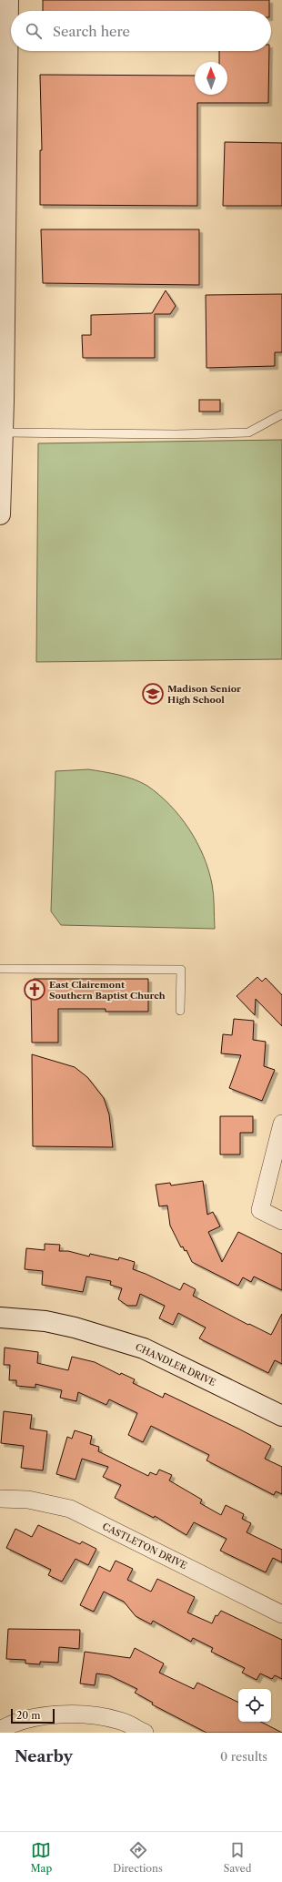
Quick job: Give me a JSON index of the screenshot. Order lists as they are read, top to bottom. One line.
{"streets":{"street":["CHANDLER DRIVE","CASTLETON DRIVE"]},"places":{"school or university":["Madison Senior High School"],"church":["East Clairemont Southern Baptist Church"]},"scale_bar":"20 m","north":"top","page":{"search":"Search here","scale":"20 m","heading":["Nearby","0 results"],"nav":["Map","Directions","Saved"]}}
